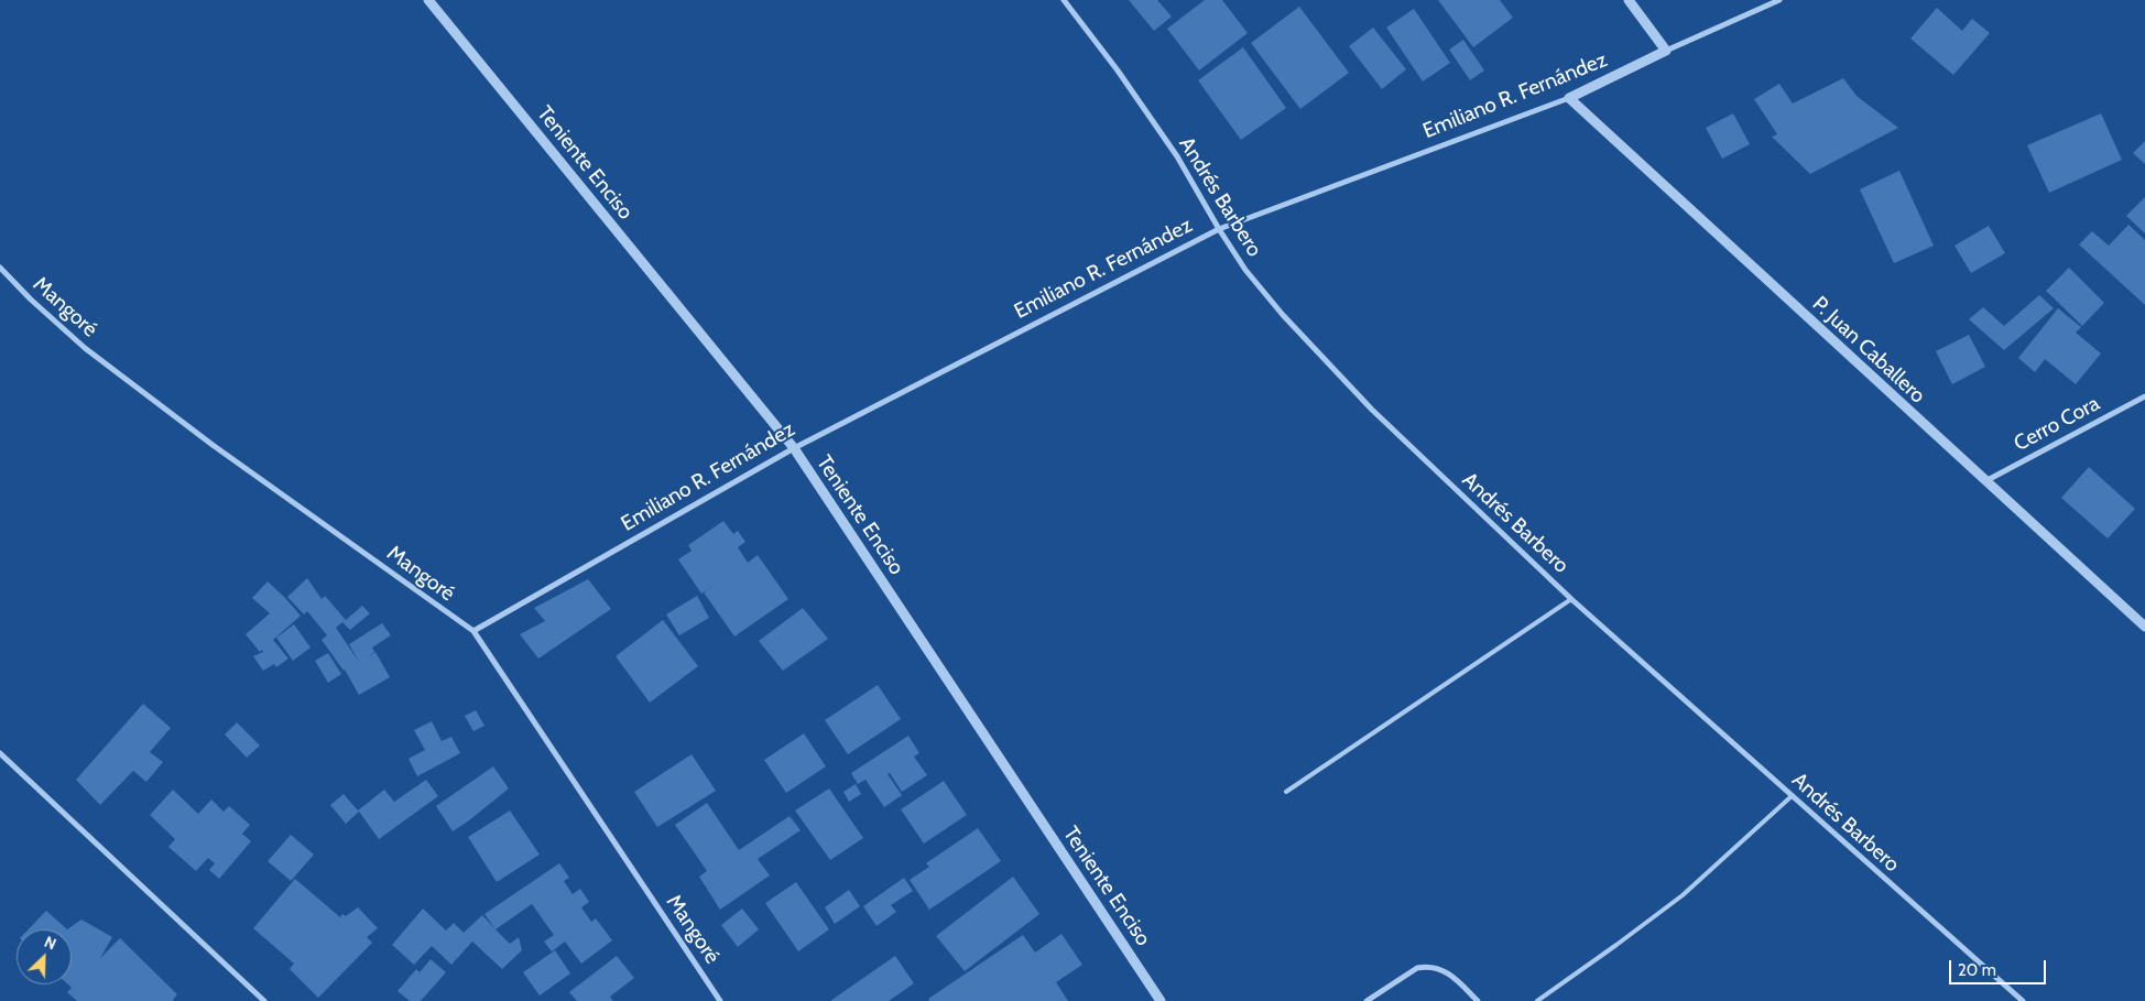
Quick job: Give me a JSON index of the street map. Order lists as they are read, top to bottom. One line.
{"streets":{"street":["Emiliano R. Fernández","Teniente Enciso","Andrés Barbero","Mangoré","P. Juan Caballero","Cerro Cora"]},"crossings":[["Emiliano R. Fernández","Teniente Enciso"],["Emiliano R. Fernández","Andrés Barbero"],["Emiliano R. Fernández","Mangoré"],["Emiliano R. Fernández","P. Juan Caballero"],["P. Juan Caballero","Cerro Cora"]],"scale_bar":"20 m","north":"top right"}
